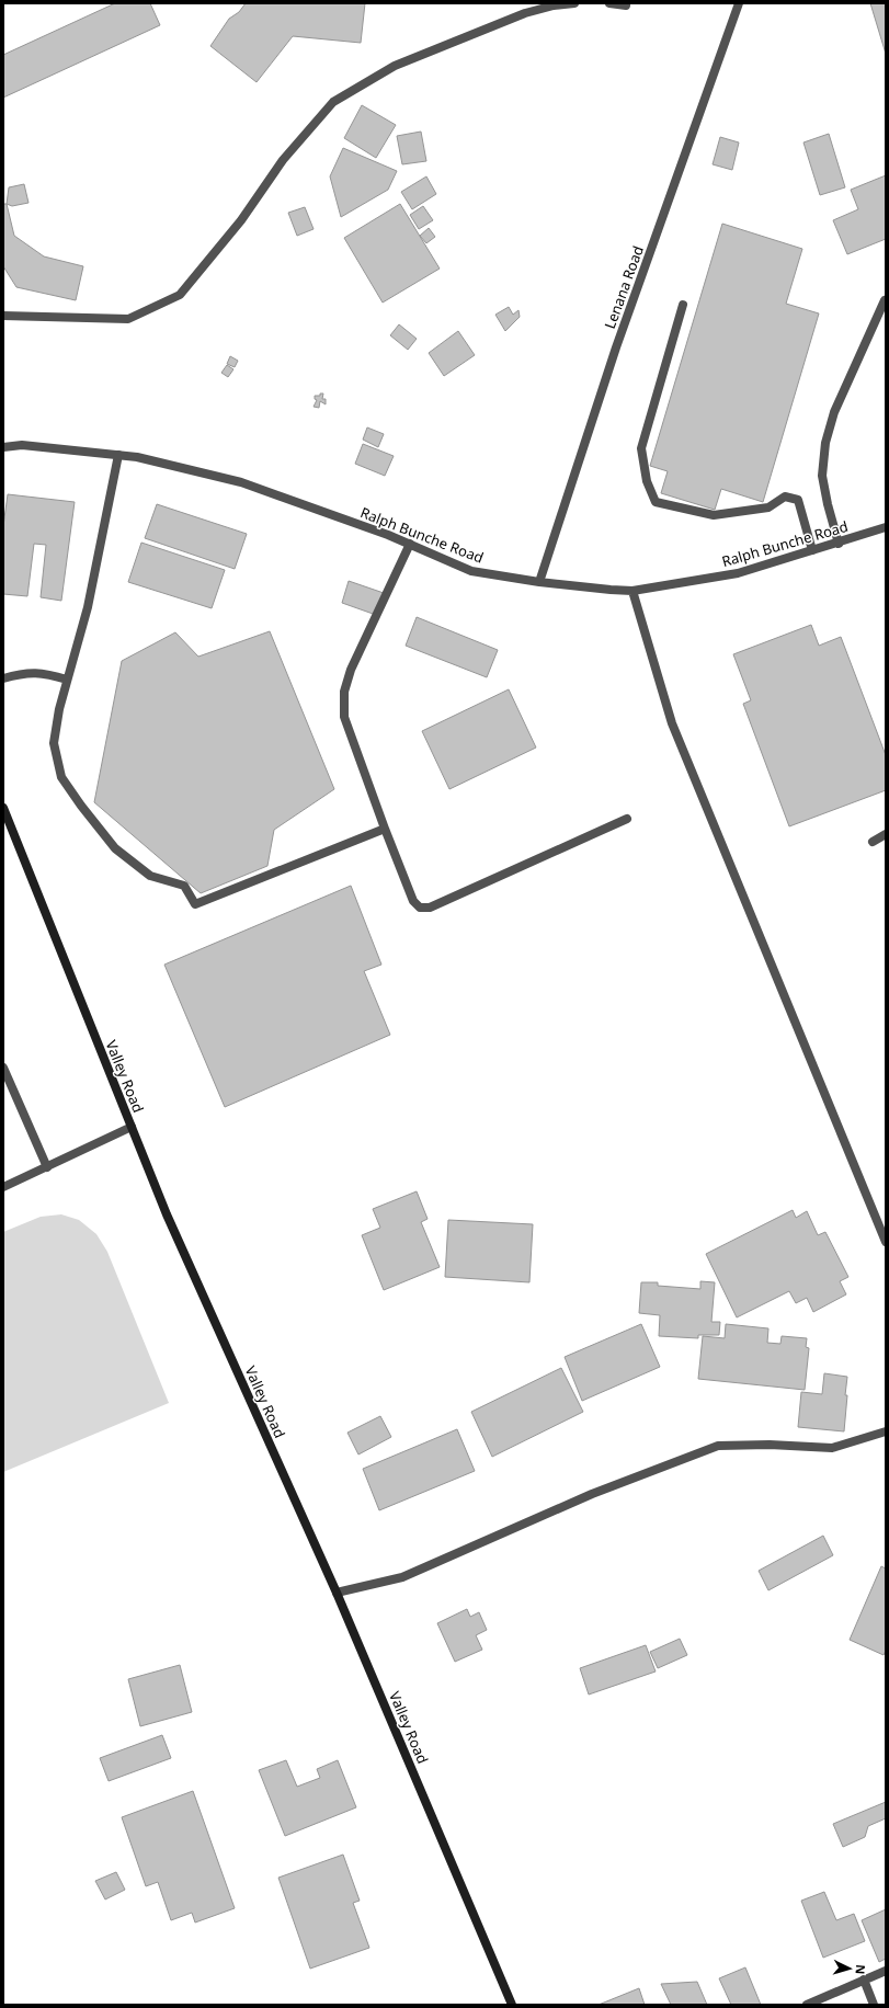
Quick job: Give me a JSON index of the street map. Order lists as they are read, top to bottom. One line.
{"streets":{"main road":["Valley Road"],"street":["Lenana Road","Ralph Bunche Road"]},"crossings":[["Lenana Road","Ralph Bunche Road"]],"north":"right"}
